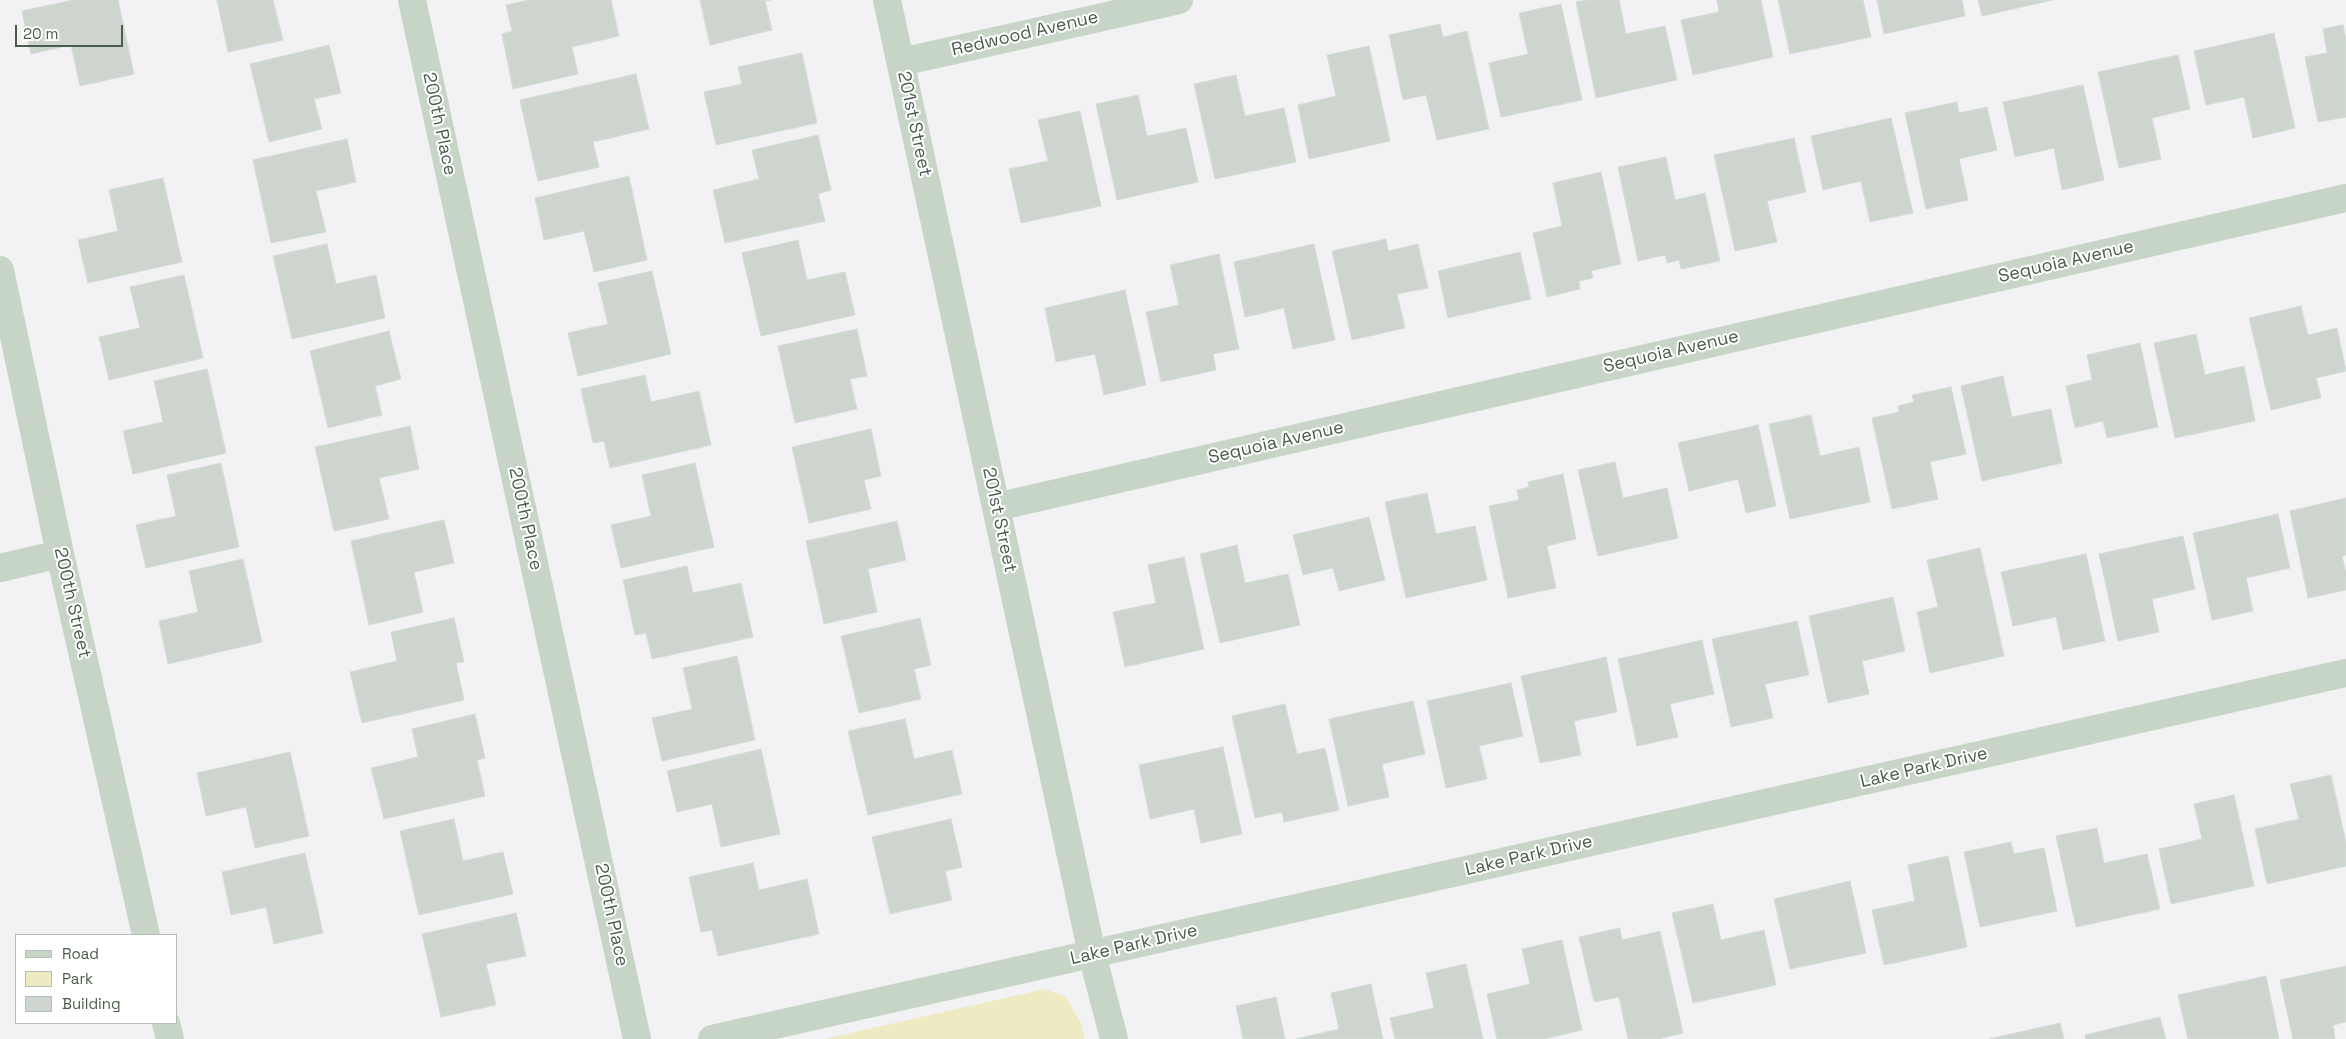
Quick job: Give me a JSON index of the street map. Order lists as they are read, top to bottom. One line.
{"streets":{"street":["Redwood Avenue","200th Place","201st Street","Sequoia Avenue","200th Street","Lake Park Drive"]},"crossings":[["Redwood Avenue","201st Street"],["201st Street","Sequoia Avenue"],["201st Street","Lake Park Drive"]],"legend":["Road","Park","Building"],"scale_bar":"20 m"}
